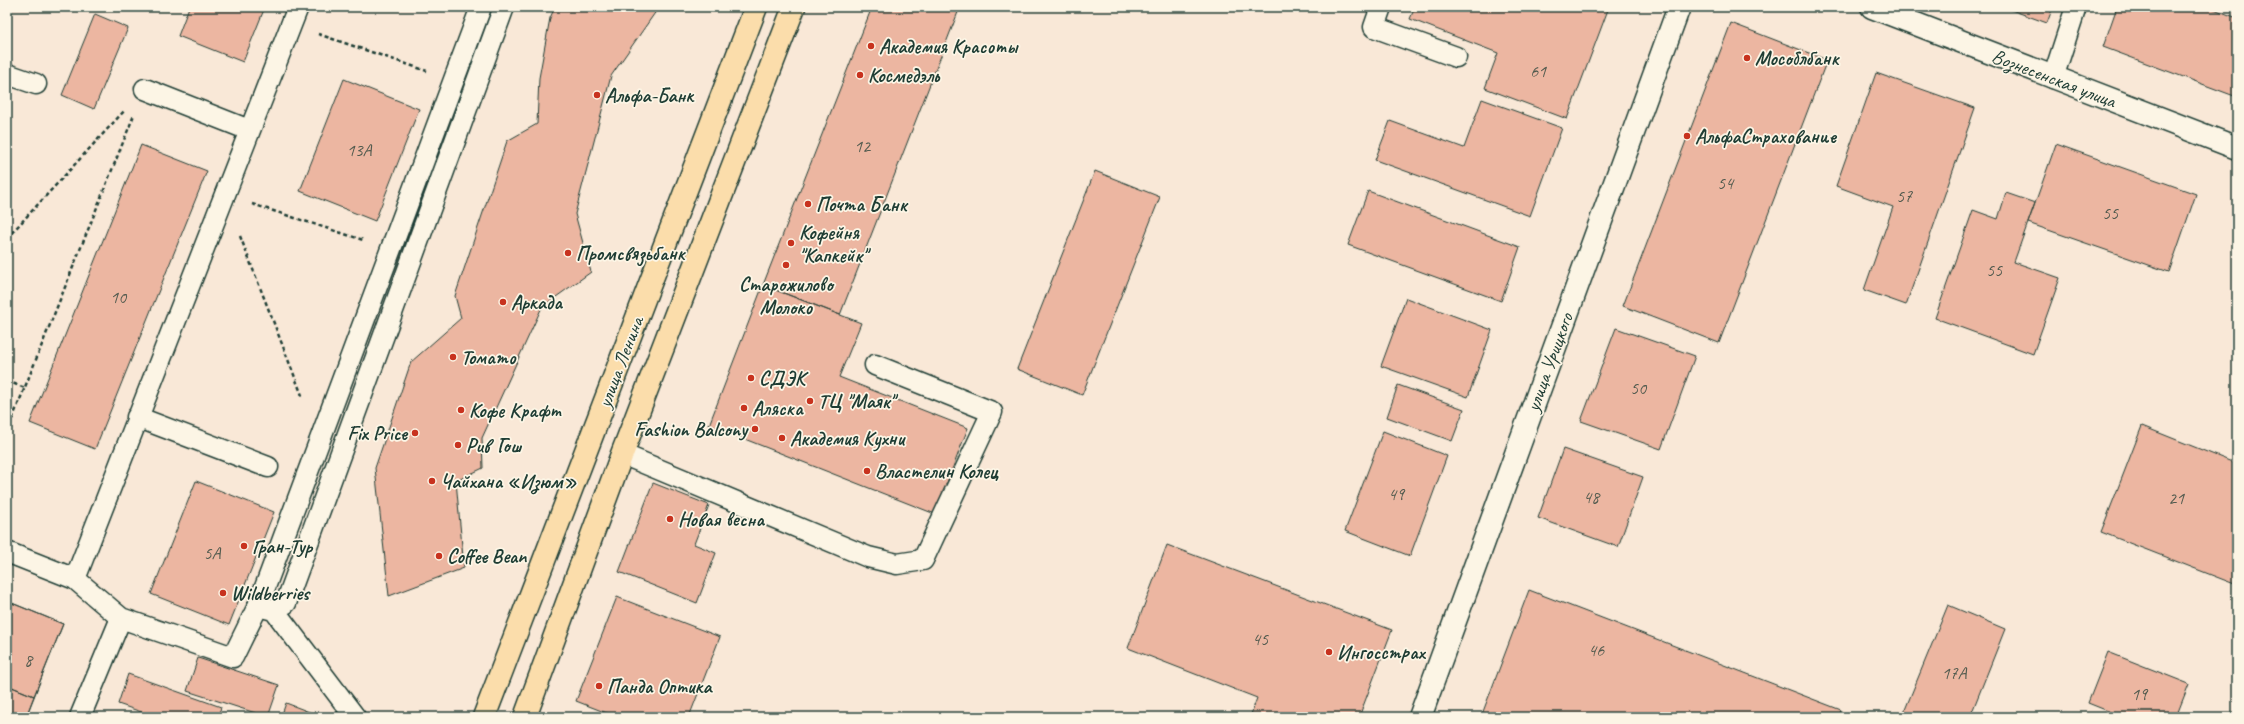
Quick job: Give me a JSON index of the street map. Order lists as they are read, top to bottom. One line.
{"streets":{"main road":["улица Ленина"],"street":["Вознесенская улица","улица Урицкого"]},"places":["Академия Красоты","Мособлбанк","Космедэль","Альфа-Банк","АльфаСтрахование","Почта Банк","Кофейня \"Капкейк\"","Промсвязьбанк","Старожилово Молоко","Аркада","Томато","СДЭК","ТЦ \"Маяк\"","Аляска","Кофе Крафт","Fashion Balcony","Fix Price","Академия Кухни","Рив Гош","Властелин Колец","Чайхана «Изюм»","Новая весна","Гран-Тур","Coffee Bean","Wildberries","Ингосстрах","Панда Оптика"],"house_numbers":["61","12","13А","54","57","55","55","10","50","49","48","21","5А","45","46","8","17А","19"]}
